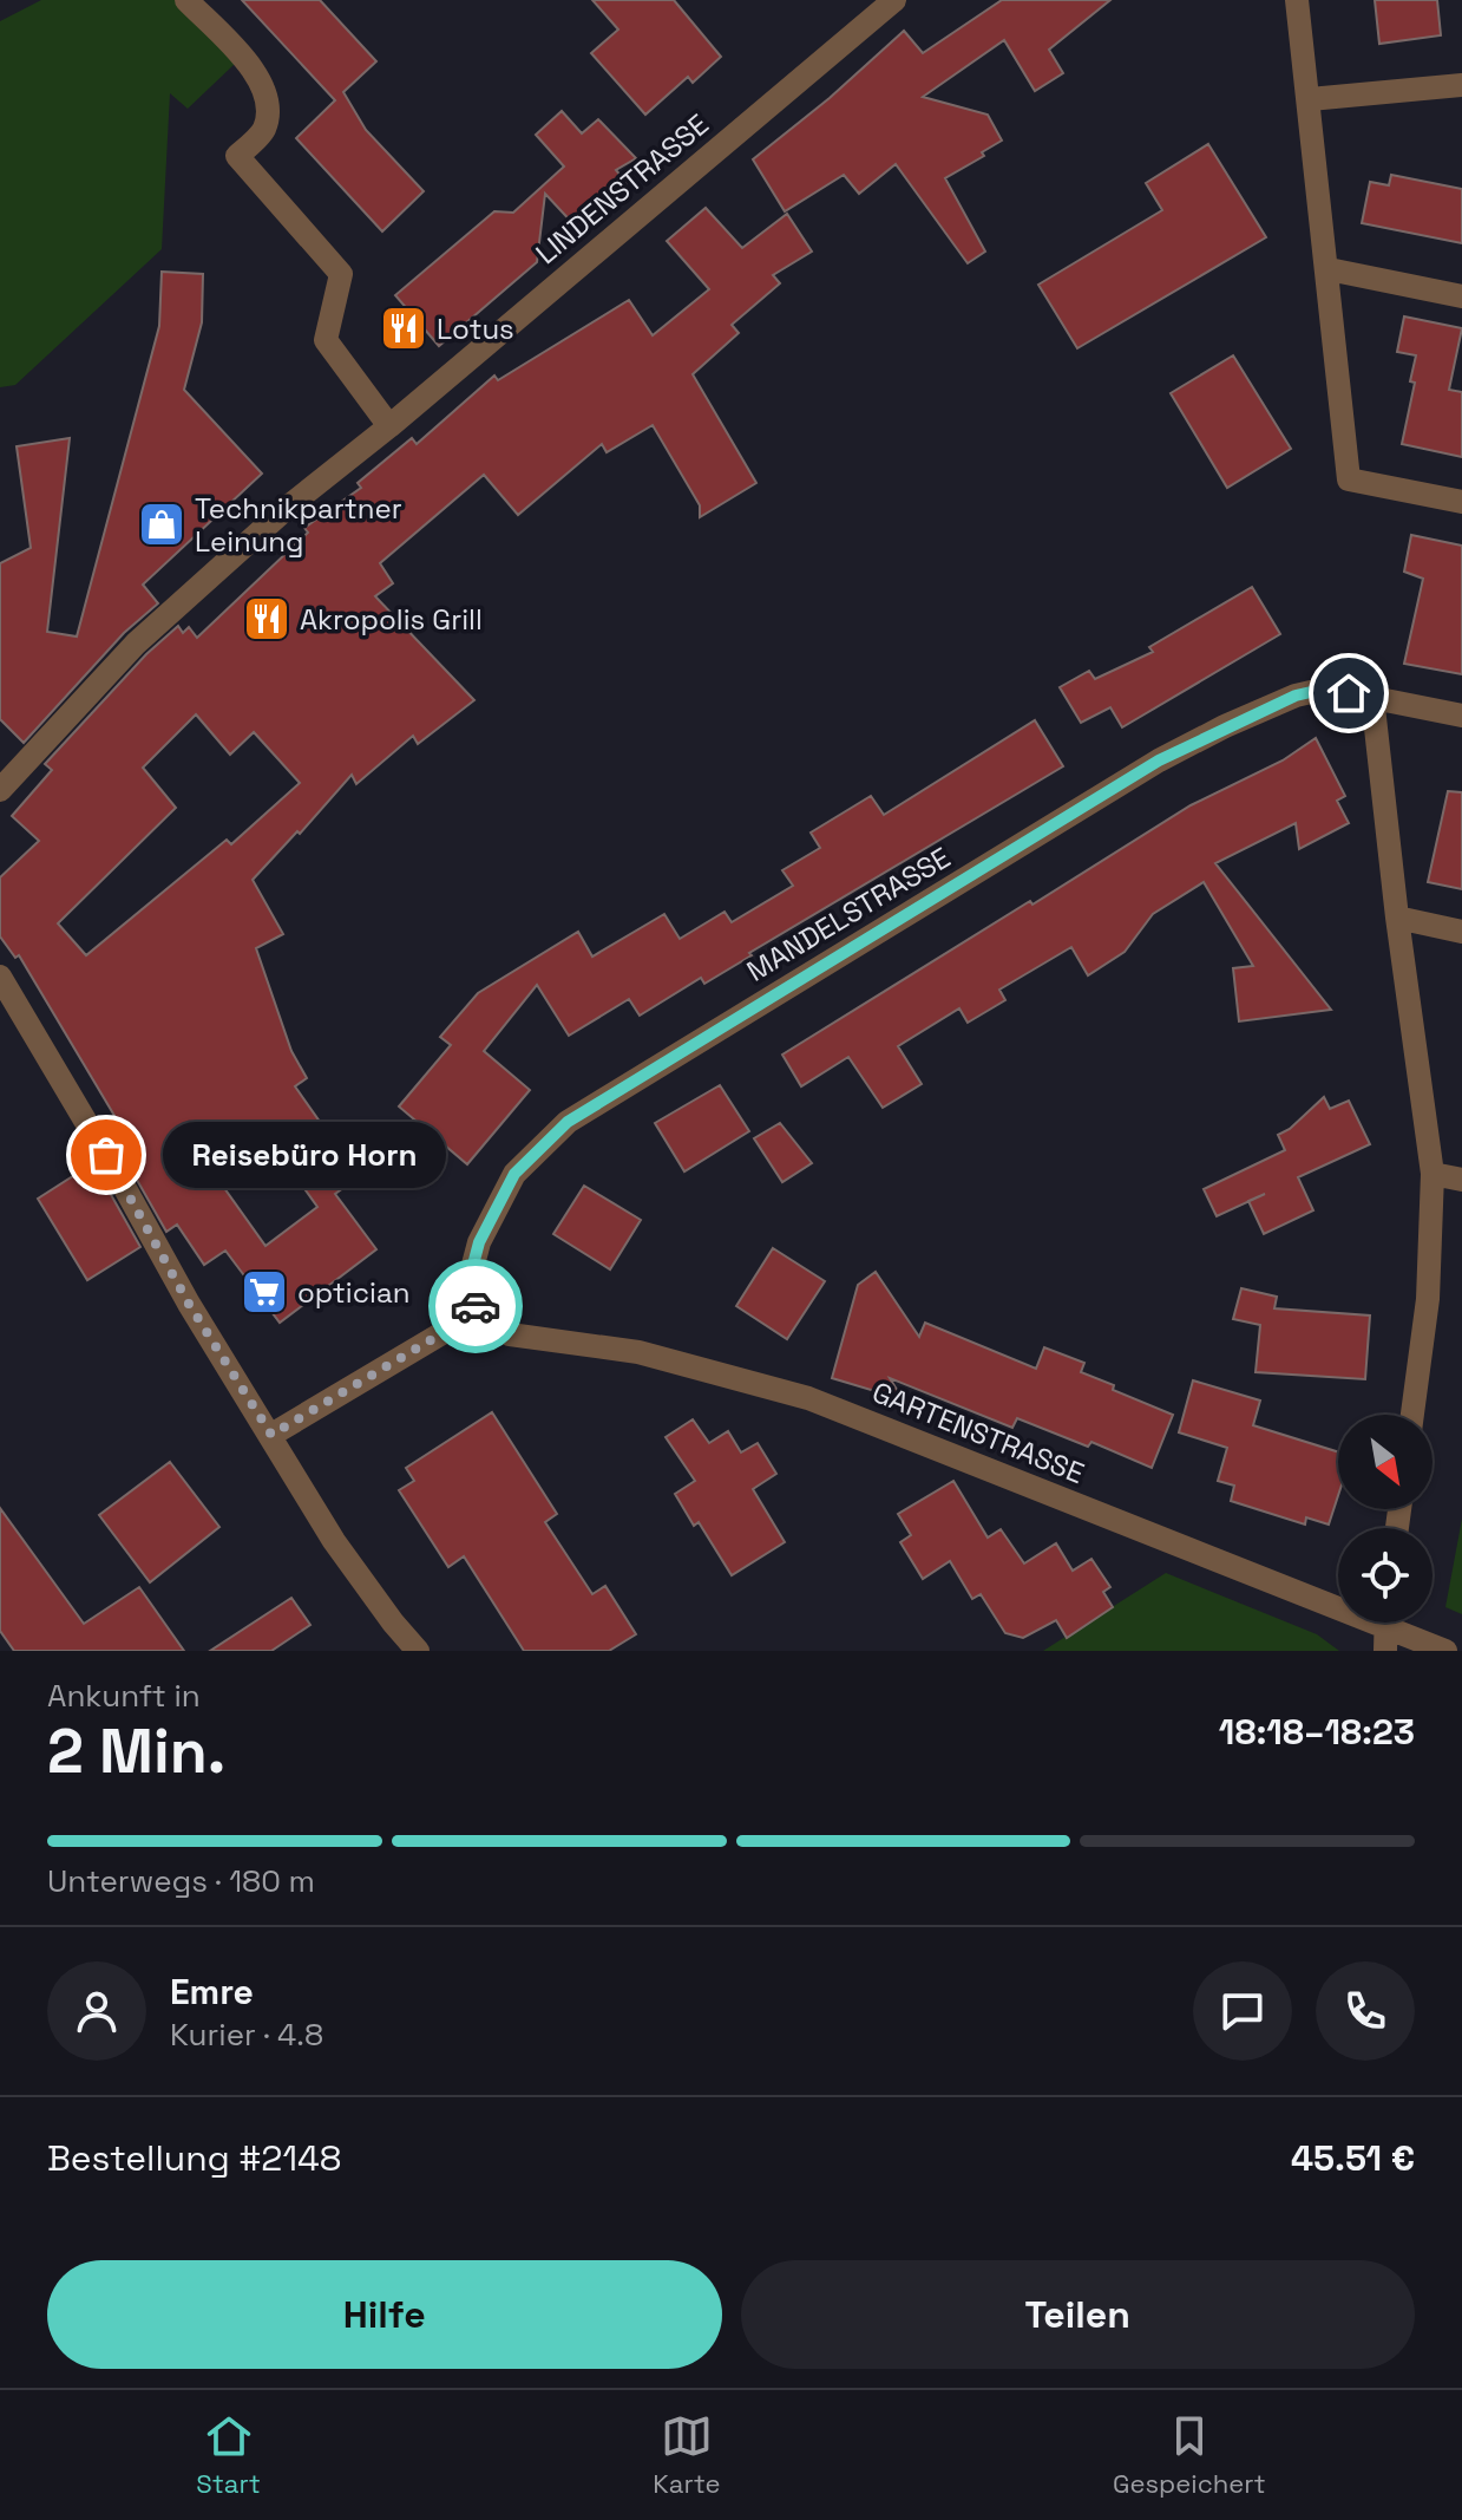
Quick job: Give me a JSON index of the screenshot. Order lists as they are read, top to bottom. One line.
{"streets":{"street":["LINDENSTRASSE","MANDELSTRASSE","GARTENSTRASSE"]},"crossings":[["MANDELSTRASSE","GARTENSTRASSE"]],"places":{"restaurant":["Lotus","Akropolis Grill"],"shop":["Technikpartner Leinung"],"other":["Reisebüro Horn"],"supermarket":["optician"]},"north":"bottom right","page":{"bubble":"Reisebüro Horn","heading":["2 Min.","Ankunft in","18:18–18:23"],"panel":["Emre","Kurier · 4.8","Bestellung #2148","45.51 €"],"bar":"Unterwegs · 180 m","buttons":["Hilfe","Teilen"],"tabs":["Start","Karte","Gespeichert"]}}
